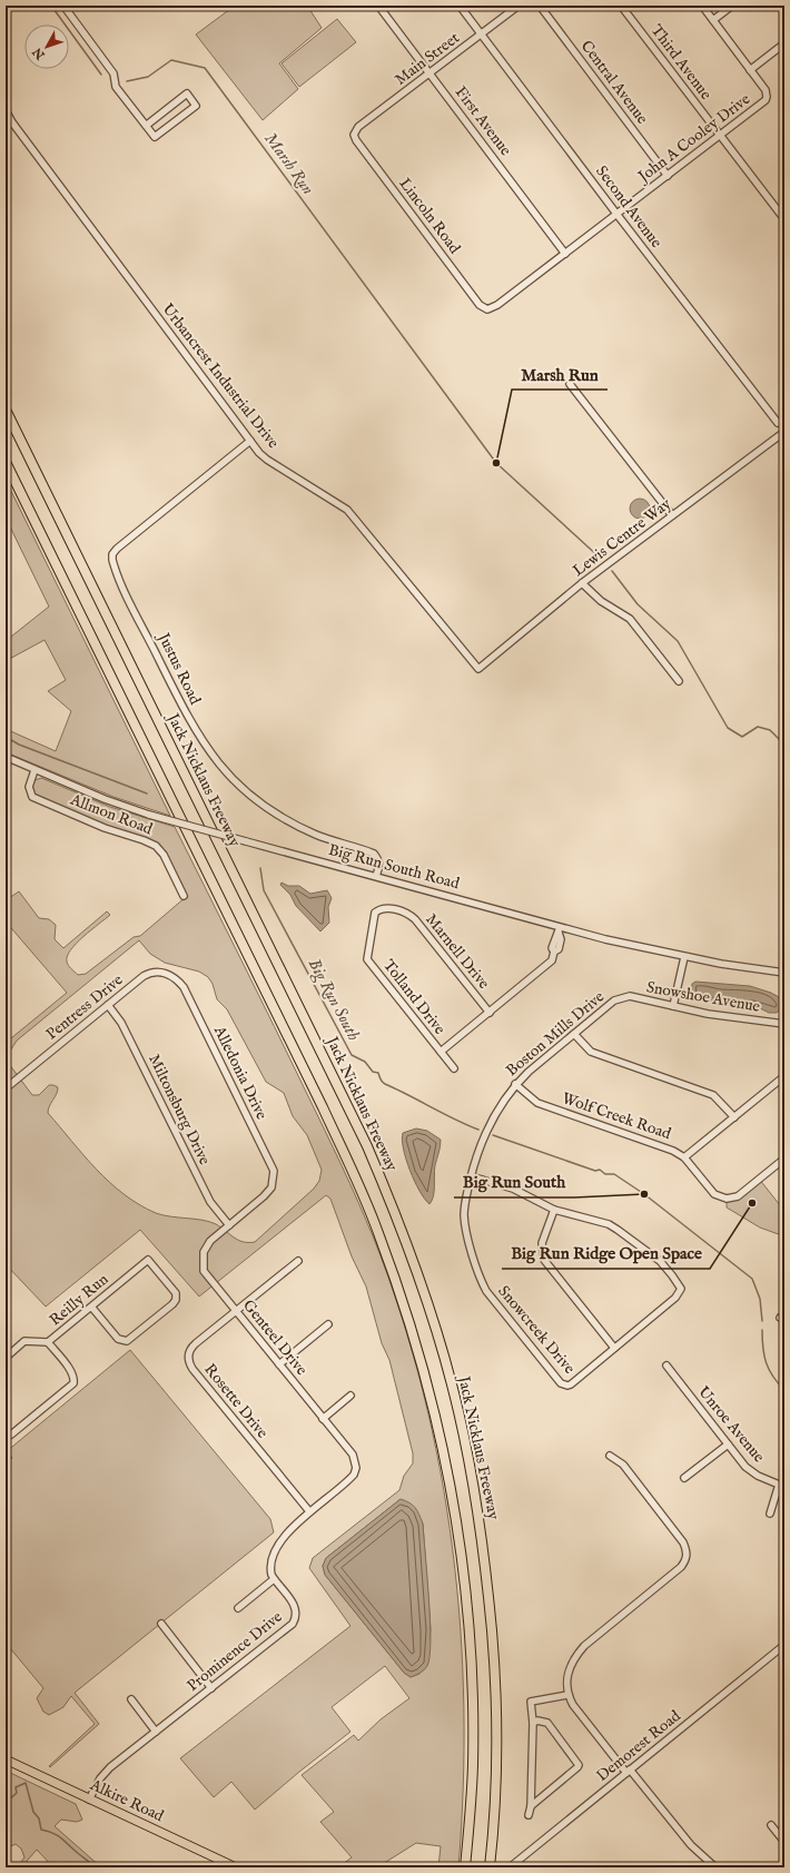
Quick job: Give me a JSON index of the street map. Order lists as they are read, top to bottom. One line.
{"streets":{"highway":["Jack Nicklaus Freeway"],"main road":["Alkire Road"],"street":["Main Street","Third Avenue","Central Avenue","First Avenue","John A Cooley Drive","Second Avenue","Lincoln Road","Urbancrest Industrial Drive","Lewis Centre Way","Justus Road","Allmon Road","Big Run South Road","Marnell Drive","Tolland Drive","Snowshoe Avenue","Pentress Drive","Boston Mills Drive","Alledonia Drive","Miltonsburg Drive","Wolf Creek Road","Reilly Run","Snowcreek Drive","Genteel Drive","Rosette Drive","Unroe Avenue","Prominence Drive","Demorest Road"]},"crossings":[["Main Street","First Avenue"],["Main Street","Second Avenue"],["Main Street","Lincoln Road"],["Third Avenue","John A Cooley Drive"],["Central Avenue","John A Cooley Drive"],["First Avenue","John A Cooley Drive"],["John A Cooley Drive","Second Avenue"],["John A Cooley Drive","Lincoln Road"],["Urbancrest Industrial Drive","Lewis Centre Way"],["Urbancrest Industrial Drive","Justus Road"],["Justus Road","Big Run South Road"],["Allmon Road","Big Run South Road"],["Marnell Drive","Tolland Drive"],["Snowshoe Avenue","Boston Mills Drive"],["Pentress Drive","Alledonia Drive"],["Pentress Drive","Miltonsburg Drive"],["Boston Mills Drive","Wolf Creek Road"],["Boston Mills Drive","Snowcreek Drive"],["Alledonia Drive","Genteel Drive"],["Miltonsburg Drive","Genteel Drive"],["Genteel Drive","Rosette Drive"],["Prominence Drive","Alkire Road"]],"water":["Marsh Run","Big Run South"],"places":["Marsh Run","Big Run South","Big Run Ridge Open Space"],"north":"bottom left"}
